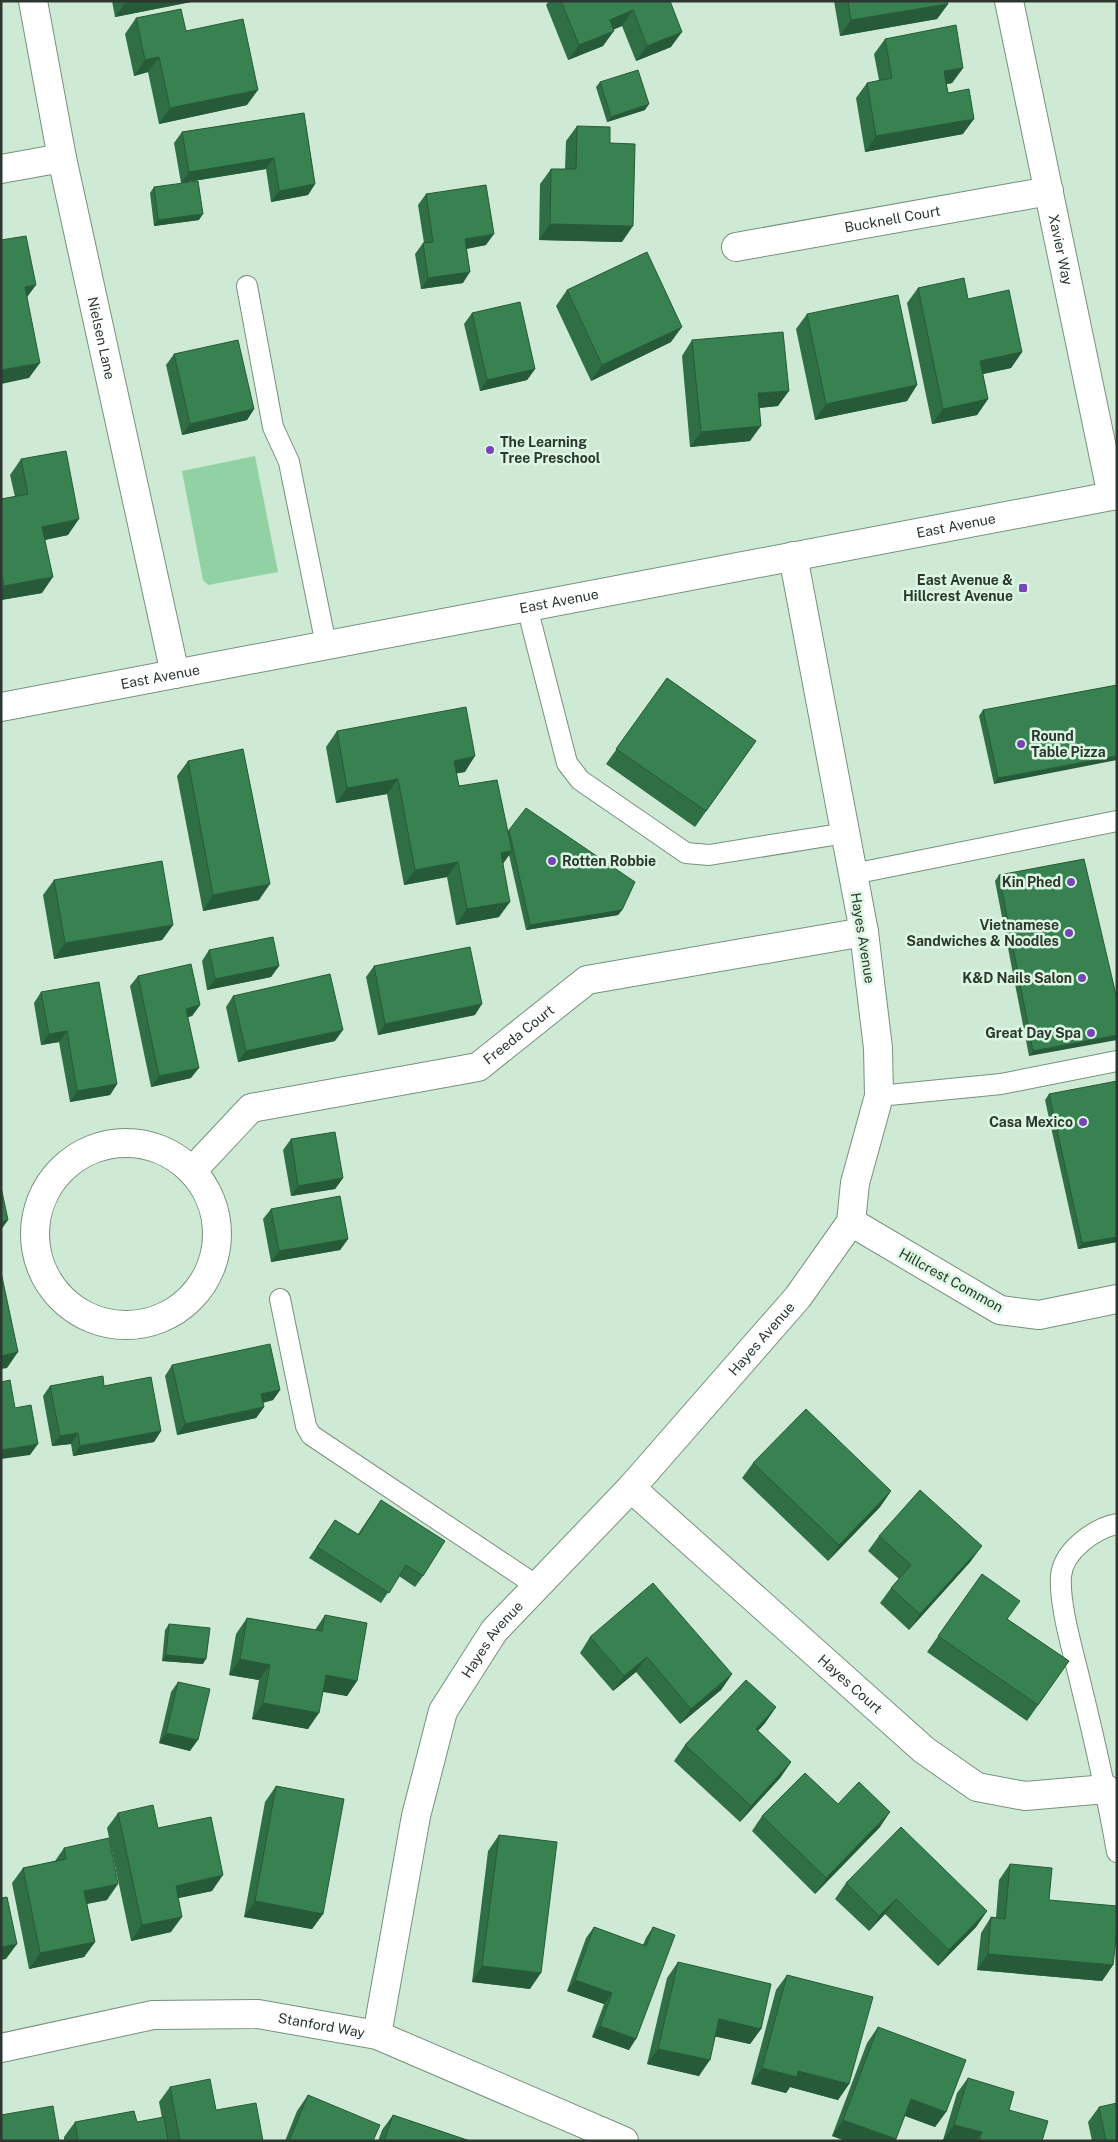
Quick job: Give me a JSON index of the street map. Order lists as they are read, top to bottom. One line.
{"streets":{"street":["Bucknell Court","Xavier Way","Nielsen Lane","East Avenue","Hayes Avenue","Freeda Court","Hillcrest Common","Hayes Court","Stanford Way"]},"crossings":[["Bucknell Court","Xavier Way"],["Xavier Way","East Avenue"],["Nielsen Lane","East Avenue"],["East Avenue","Hayes Avenue"],["Hayes Avenue","Freeda Court"],["Hayes Avenue","Hillcrest Common"],["Hayes Avenue","Hayes Court"],["Hayes Avenue","Stanford Way"]],"places":{"other":["The Learning Tree Preschool","Round Table Pizza","Rotten Robbie","Kin Phed","Vietnamese Sandwiches & Noodles","K&D Nails Salon","Great Day Spa","Casa Mexico"],"transit":["East Avenue & Hillcrest Avenue"]}}
